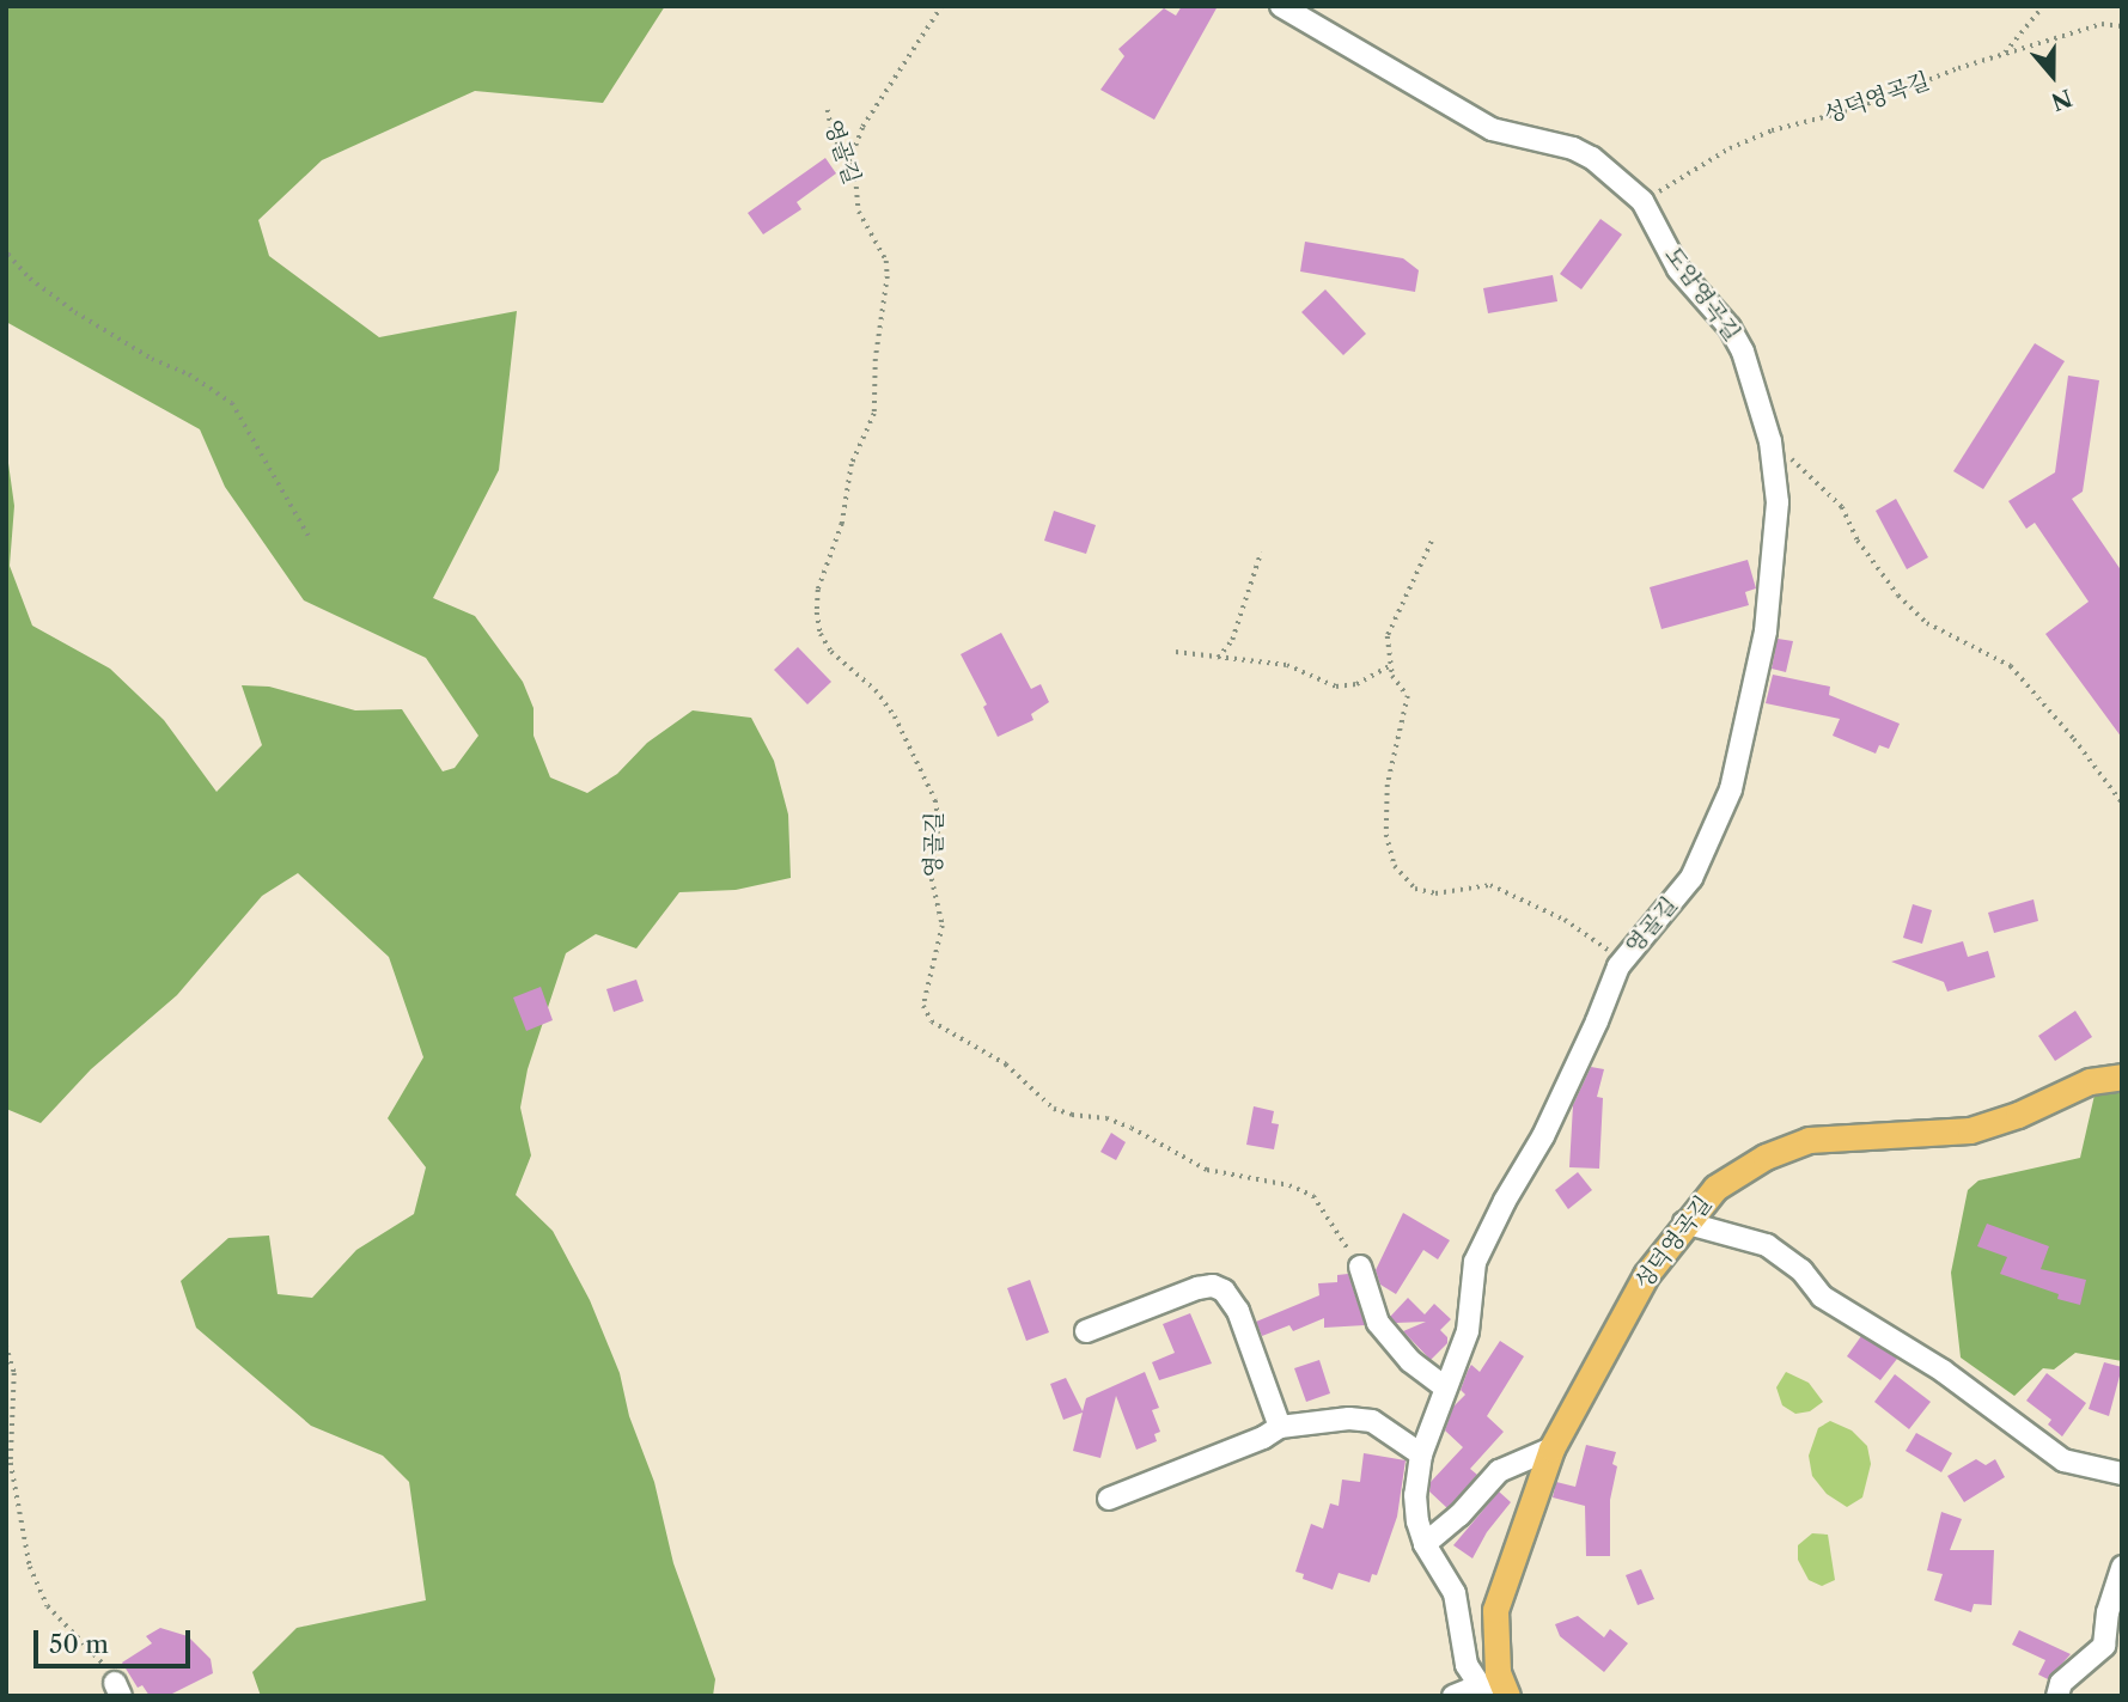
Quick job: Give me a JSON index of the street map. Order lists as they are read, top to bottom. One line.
{"streets":{"main road":["성덕영곡길"],"street":["영골길","도암영곡길"]},"crossings":[["성덕영곡길","도암영곡길"],["영골길","도암영곡길"]],"scale_bar":"50 m","north":"bottom"}
